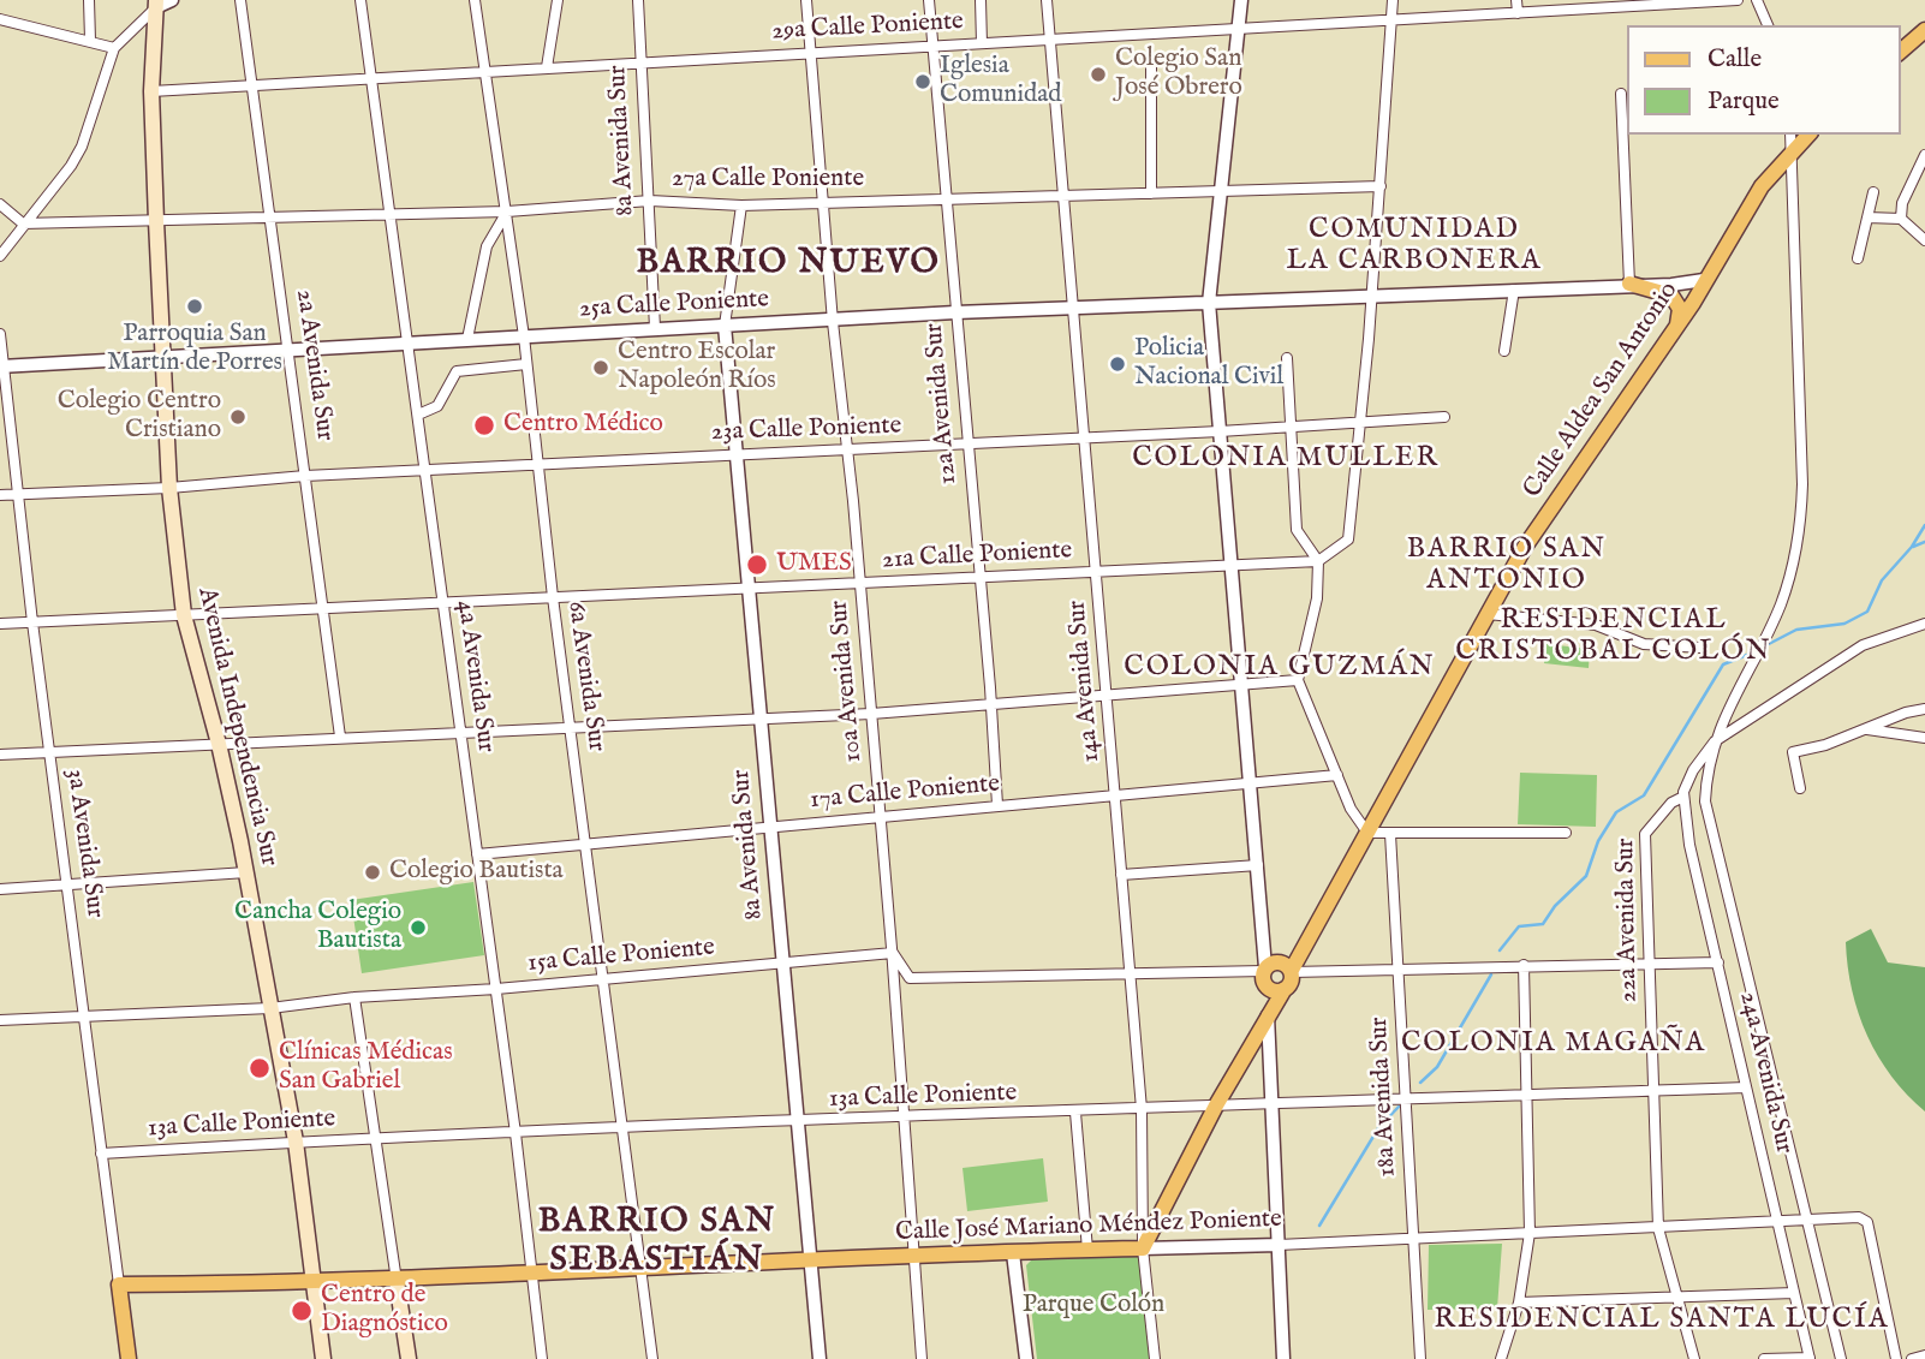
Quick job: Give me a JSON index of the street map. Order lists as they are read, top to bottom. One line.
{"streets":{"main road":["Calle Aldea San Antonio","Avenida Independencia Sur","3a Avenida Sur","Calle José Mariano Méndez Poniente"],"street":["29a Calle Poniente","8a Avenida Sur","27a Calle Poniente","25a Calle Poniente","2a Avenida Sur","12a Avenida Sur","23a Calle Poniente","21a Calle Poniente","4a Avenida Sur","6a Avenida Sur","10a Avenida Sur","14a Avenida Sur","17a Calle Poniente","22a Avenida Sur","15a Calle Poniente","24a Avenida Sur","13a Calle Poniente","18a Avenida Sur"]},"crossings":[["29a Calle Poniente","8a Avenida Sur"],["29a Calle Poniente","2a Avenida Sur"],["29a Calle Poniente","12a Avenida Sur"],["29a Calle Poniente","4a Avenida Sur"],["29a Calle Poniente","6a Avenida Sur"],["29a Calle Poniente","10a Avenida Sur"],["29a Calle Poniente","14a Avenida Sur"],["29a Calle Poniente","Avenida Independencia Sur"],["8a Avenida Sur","27a Calle Poniente"],["8a Avenida Sur","25a Calle Poniente"],["8a Avenida Sur","23a Calle Poniente"],["8a Avenida Sur","21a Calle Poniente"],["8a Avenida Sur","17a Calle Poniente"],["8a Avenida Sur","15a Calle Poniente"],["8a Avenida Sur","13a Calle Poniente"],["8a Avenida Sur","Calle José Mariano Méndez Poniente"],["27a Calle Poniente","2a Avenida Sur"],["27a Calle Poniente","12a Avenida Sur"],["27a Calle Poniente","4a Avenida Sur"],["27a Calle Poniente","6a Avenida Sur"],["27a Calle Poniente","10a Avenida Sur"],["27a Calle Poniente","14a Avenida Sur"],["27a Calle Poniente","Avenida Independencia Sur"],["25a Calle Poniente","2a Avenida Sur"],["25a Calle Poniente","Calle Aldea San Antonio"],["25a Calle Poniente","12a Avenida Sur"],["25a Calle Poniente","4a Avenida Sur"],["25a Calle Poniente","6a Avenida Sur"],["25a Calle Poniente","10a Avenida Sur"],["25a Calle Poniente","14a Avenida Sur"],["25a Calle Poniente","Avenida Independencia Sur"],["25a Calle Poniente","3a Avenida Sur"],["2a Avenida Sur","23a Calle Poniente"],["2a Avenida Sur","21a Calle Poniente"],["12a Avenida Sur","23a Calle Poniente"],["12a Avenida Sur","21a Calle Poniente"],["12a Avenida Sur","17a Calle Poniente"],["23a Calle Poniente","4a Avenida Sur"],["23a Calle Poniente","6a Avenida Sur"],["23a Calle Poniente","10a Avenida Sur"],["23a Calle Poniente","14a Avenida Sur"],["23a Calle Poniente","Avenida Independencia Sur"],["23a Calle Poniente","3a Avenida Sur"],["21a Calle Poniente","4a Avenida Sur"],["21a Calle Poniente","6a Avenida Sur"],["21a Calle Poniente","10a Avenida Sur"],["21a Calle Poniente","14a Avenida Sur"],["21a Calle Poniente","Avenida Independencia Sur"],["21a Calle Poniente","3a Avenida Sur"],["4a Avenida Sur","17a Calle Poniente"],["4a Avenida Sur","15a Calle Poniente"],["4a Avenida Sur","13a Calle Poniente"],["4a Avenida Sur","Calle José Mariano Méndez Poniente"],["6a Avenida Sur","17a Calle Poniente"],["6a Avenida Sur","15a Calle Poniente"],["6a Avenida Sur","13a Calle Poniente"],["6a Avenida Sur","Calle José Mariano Méndez Poniente"],["10a Avenida Sur","17a Calle Poniente"],["10a Avenida Sur","15a Calle Poniente"],["10a Avenida Sur","13a Calle Poniente"],["10a Avenida Sur","Calle José Mariano Méndez Poniente"],["14a Avenida Sur","17a Calle Poniente"],["14a Avenida Sur","13a Calle Poniente"],["14a Avenida Sur","Calle José Mariano Méndez Poniente"],["Avenida Independencia Sur","15a Calle Poniente"],["Avenida Independencia Sur","13a Calle Poniente"],["Avenida Independencia Sur","Calle José Mariano Méndez Poniente"],["3a Avenida Sur","15a Calle Poniente"],["3a Avenida Sur","13a Calle Poniente"],["3a Avenida Sur","Calle José Mariano Méndez Poniente"],["22a Avenida Sur","24a Avenida Sur"],["22a Avenida Sur","13a Calle Poniente"],["22a Avenida Sur","Calle José Mariano Méndez Poniente"],["24a Avenida Sur","13a Calle Poniente"],["24a Avenida Sur","Calle José Mariano Méndez Poniente"],["13a Calle Poniente","18a Avenida Sur"],["18a Avenida Sur","Calle José Mariano Méndez Poniente"]],"districts":["COMUNIDAD LA CARBONERA","BARRIO NUEVO","COLONIA MULLER","BARRIO SAN ANTONIO","RESIDENCIAL CRISTOBAL COLÓN","COLONIA GUZMÁN","COLONIA MAGAÑA","BARRIO SAN SEBASTIÁN","RESIDENCIAL SANTA LUCÍA"],"parks":["Parque Colón"],"places":["Colegio San José Obrero","Iglesia Comunidad","Parroquia San Martín de Porres","Policia Nacional Civil","Centro Escolar Napoleón Ríos","Colegio Centro Cristiano","Centro Médico","UMES","Colegio Bautista","Cancha Colegio Bautista","Clínicas Médicas San Gabriel","Centro de Diagnóstico"],"legend":["Calle","Parque"]}
